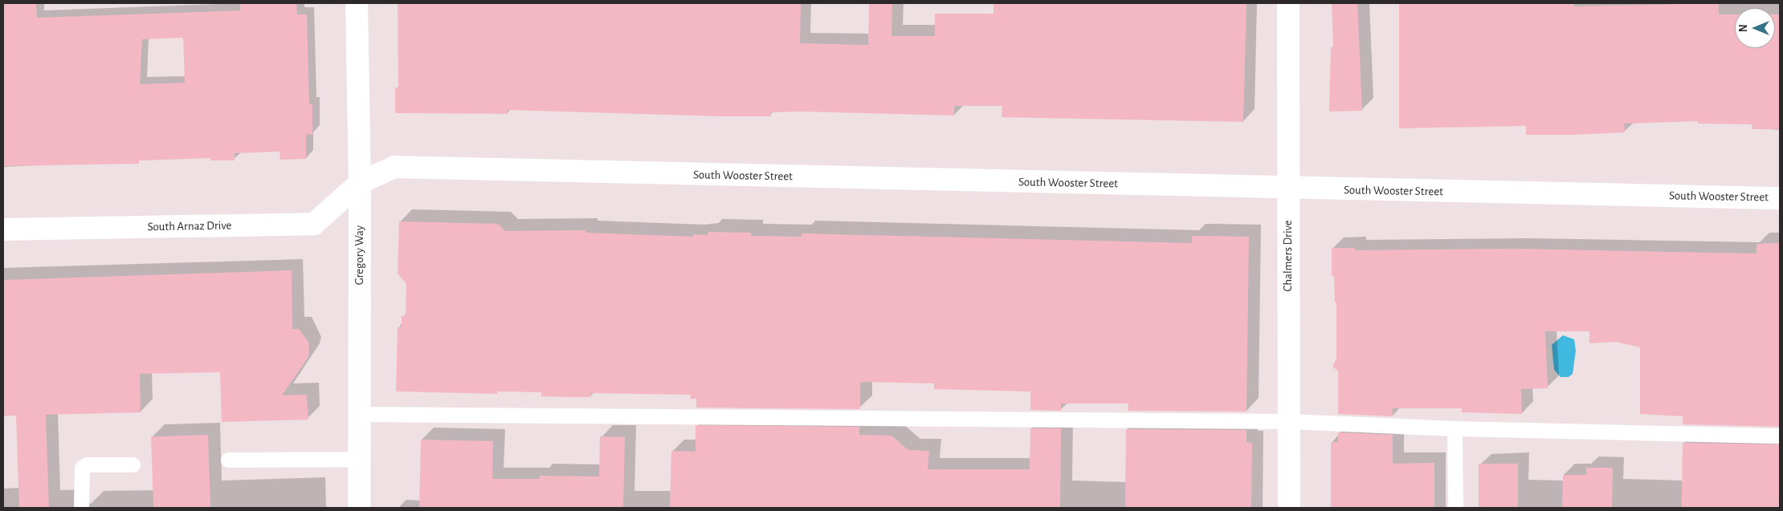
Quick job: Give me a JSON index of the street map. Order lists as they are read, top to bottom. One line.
{"streets":{"street":["South Wooster Street","South Arnaz Drive","Gregory Way","Chalmers Drive"]},"crossings":[["South Wooster Street","South Arnaz Drive"],["South Wooster Street","Gregory Way"],["South Wooster Street","Chalmers Drive"],["South Arnaz Drive","Gregory Way"]],"north":"left"}
